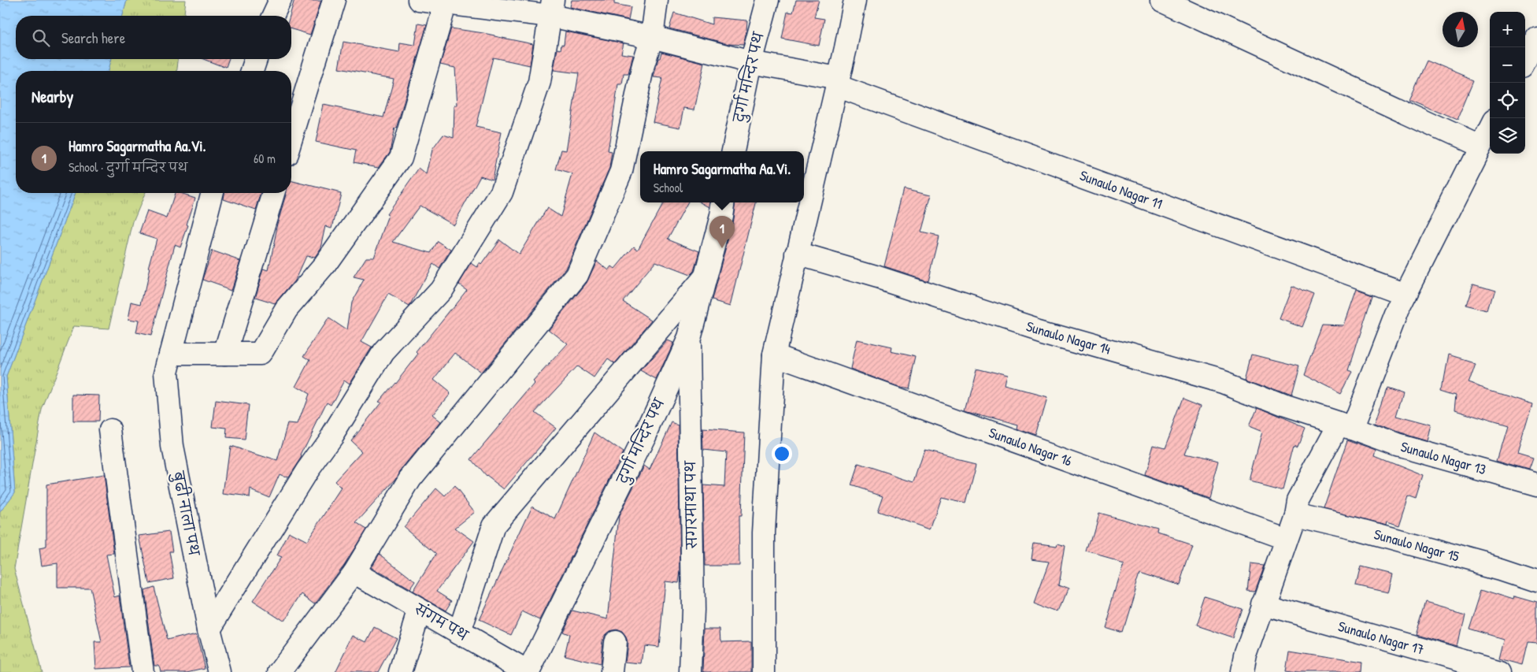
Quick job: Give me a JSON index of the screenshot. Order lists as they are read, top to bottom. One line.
{"streets":{"street":["दुर्गा मन्दिर पथ","Sunaulo Nagar 11","Sunaulo Nagar 14","Sunaulo Nagar 16","Sunaulo Nagar 13","सगरमाथा पथ","बुढी नाला पथ","Sunaulo Nagar 15","संगम पथ","Sunaulo Nagar 17"]},"crossings":[["दुर्गा मन्दिर पथ","Sunaulo Nagar 11"],["दुर्गा मन्दिर पथ","सगरमाथा पथ"],["दुर्गा मन्दिर पथ","संगम पथ"],["Sunaulo Nagar 14","Sunaulo Nagar 13"]],"north":"top","page":{"map_buttons":["+","−"],"search":"Search here","heading":"Nearby","list":[{"mark":"1","name":"Hamro Sagarmatha Aa.Vi.","note":"School · दुर्गा मन्दिर पथ","value":"60 m"}],"popup":["Hamro Sagarmatha Aa.Vi.","School"],"pins":"1"}}
